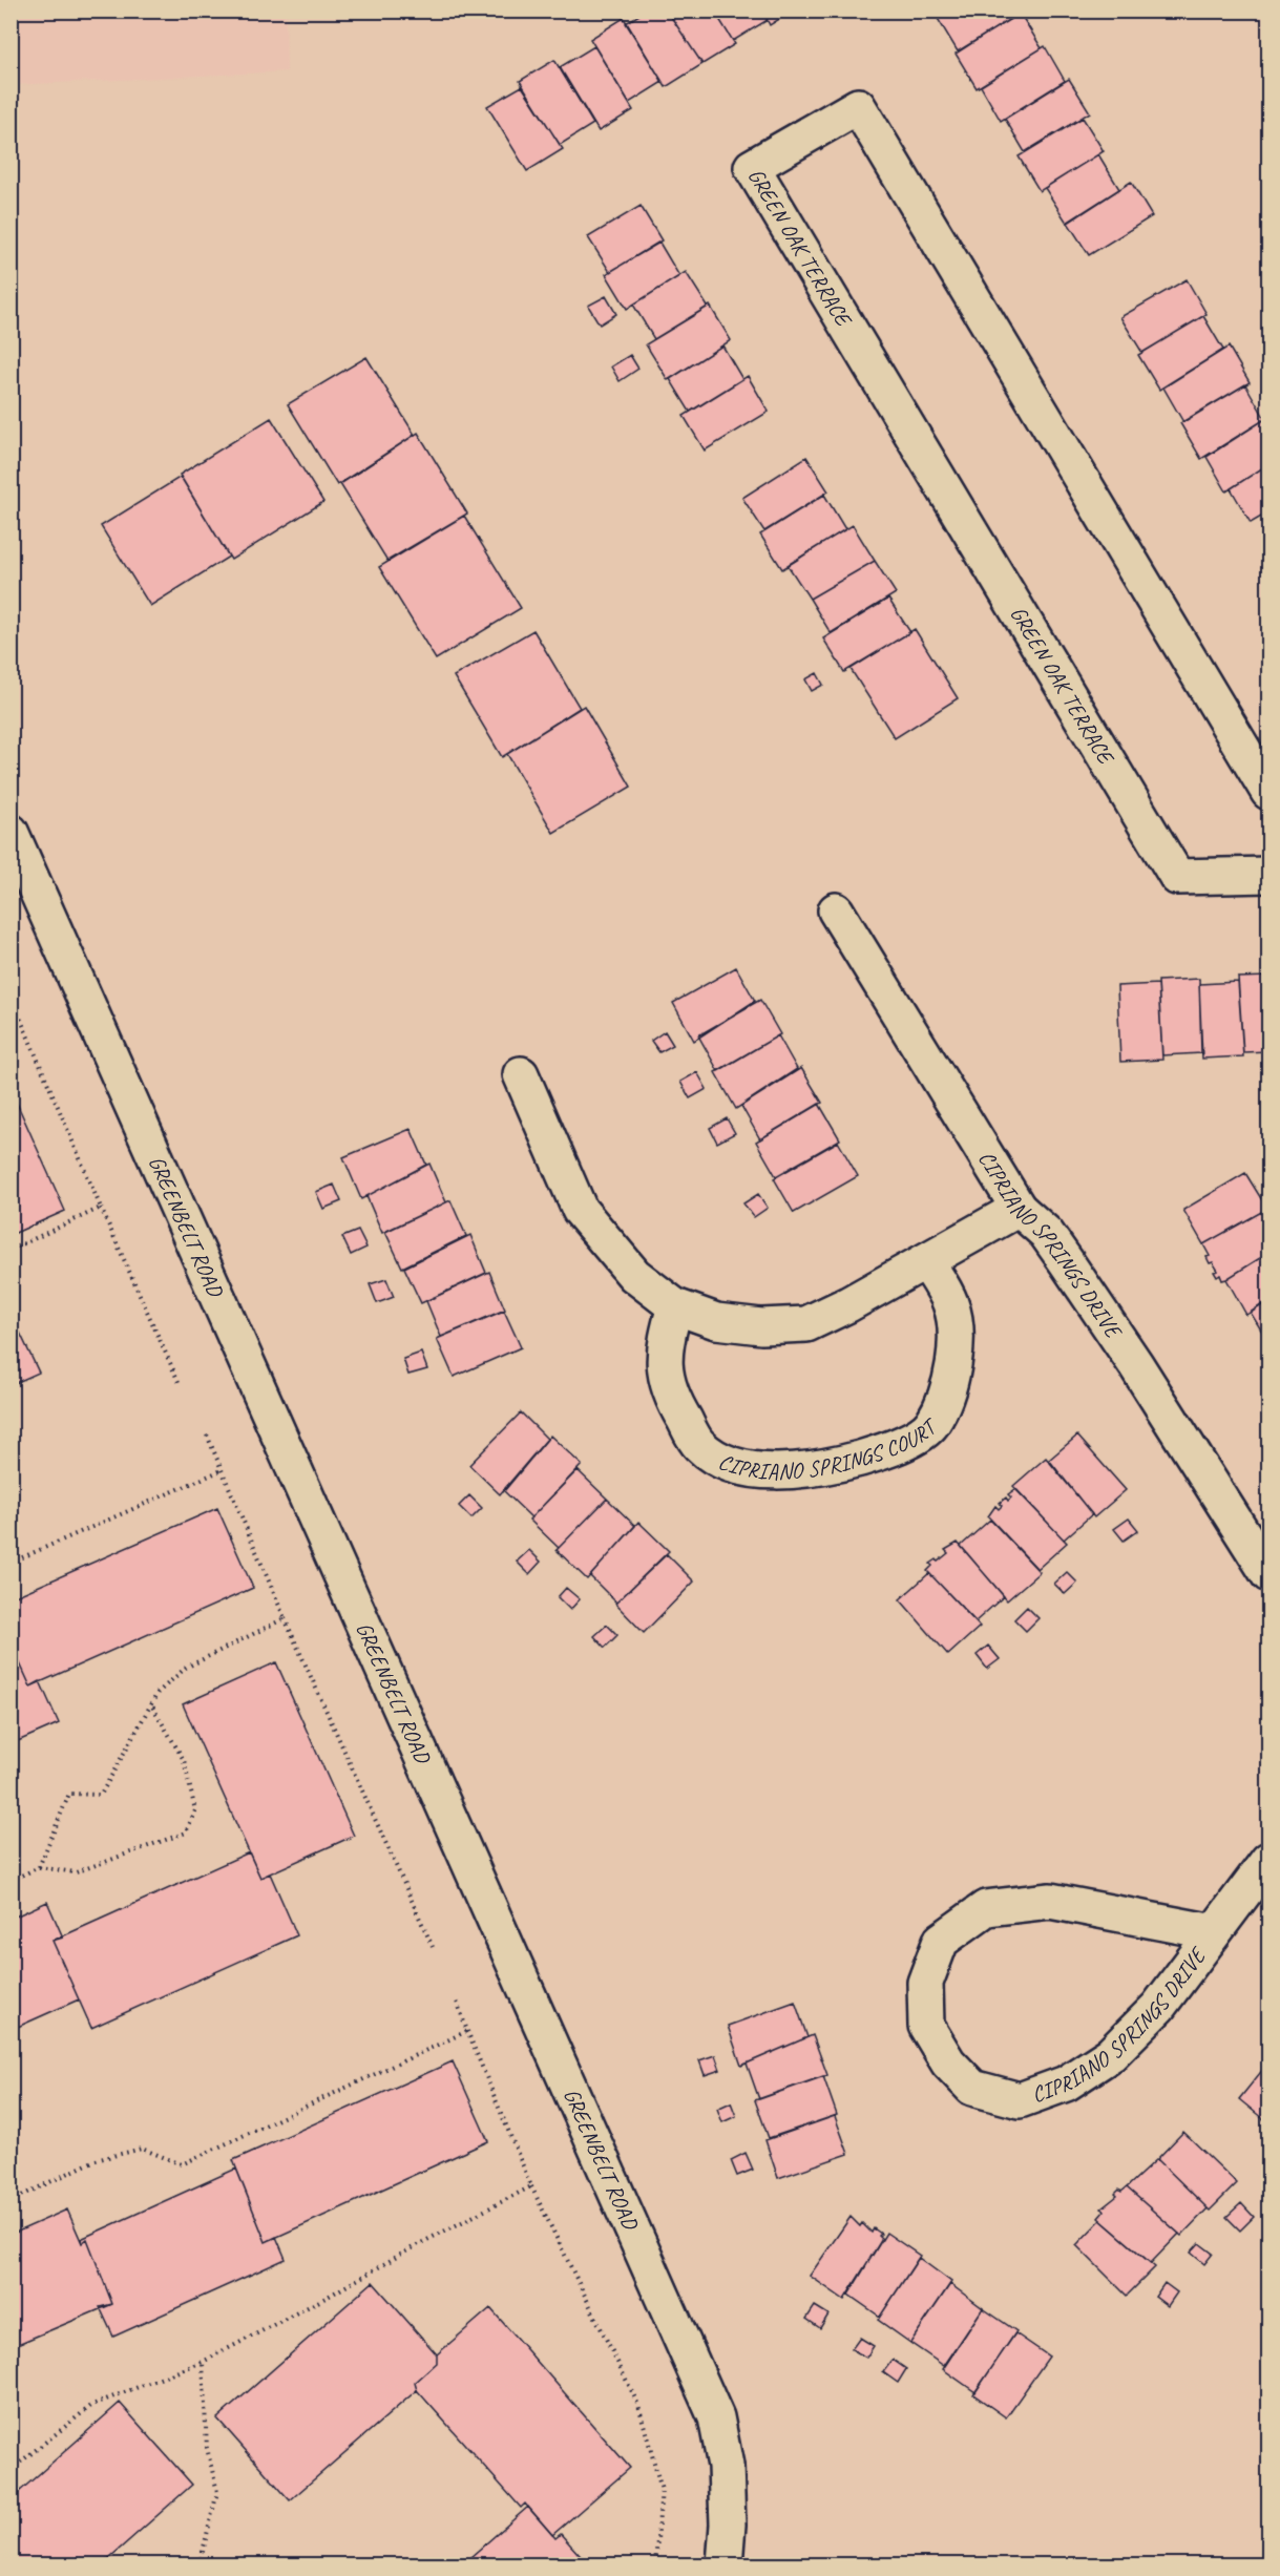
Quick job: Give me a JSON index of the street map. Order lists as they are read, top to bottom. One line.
{"streets":{"street":["GREEN OAK TERRACE","GREENBELT ROAD","CIPRIANO SPRINGS DRIVE","CIPRIANO SPRINGS COURT"]}}
